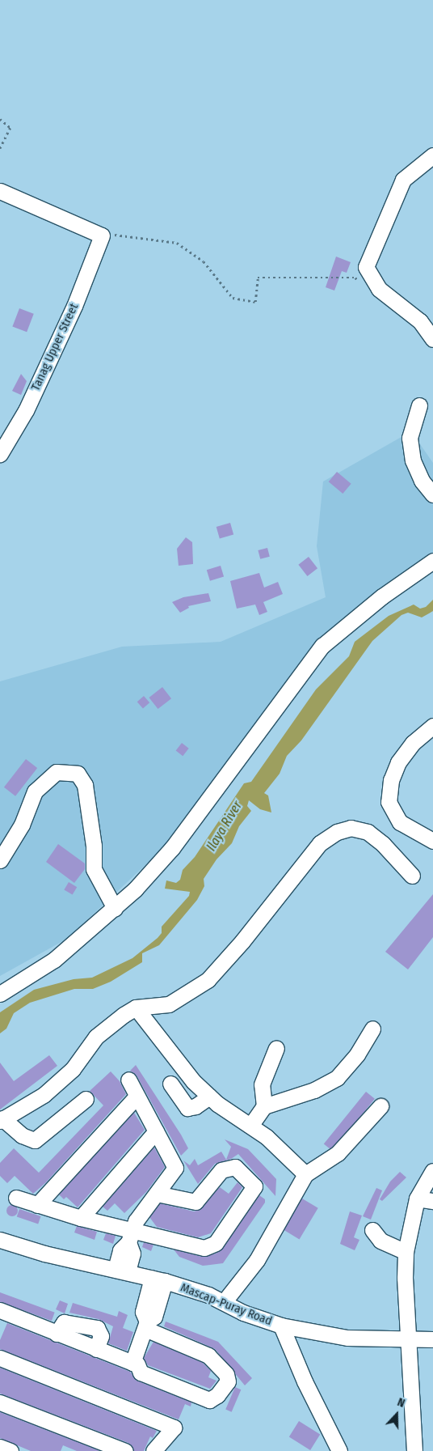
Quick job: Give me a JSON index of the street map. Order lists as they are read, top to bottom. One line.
{"streets":{"street":["Tanag Upper Street","Mascap-Puray Road"]},"water":["Ilaya River"],"north":"top"}
